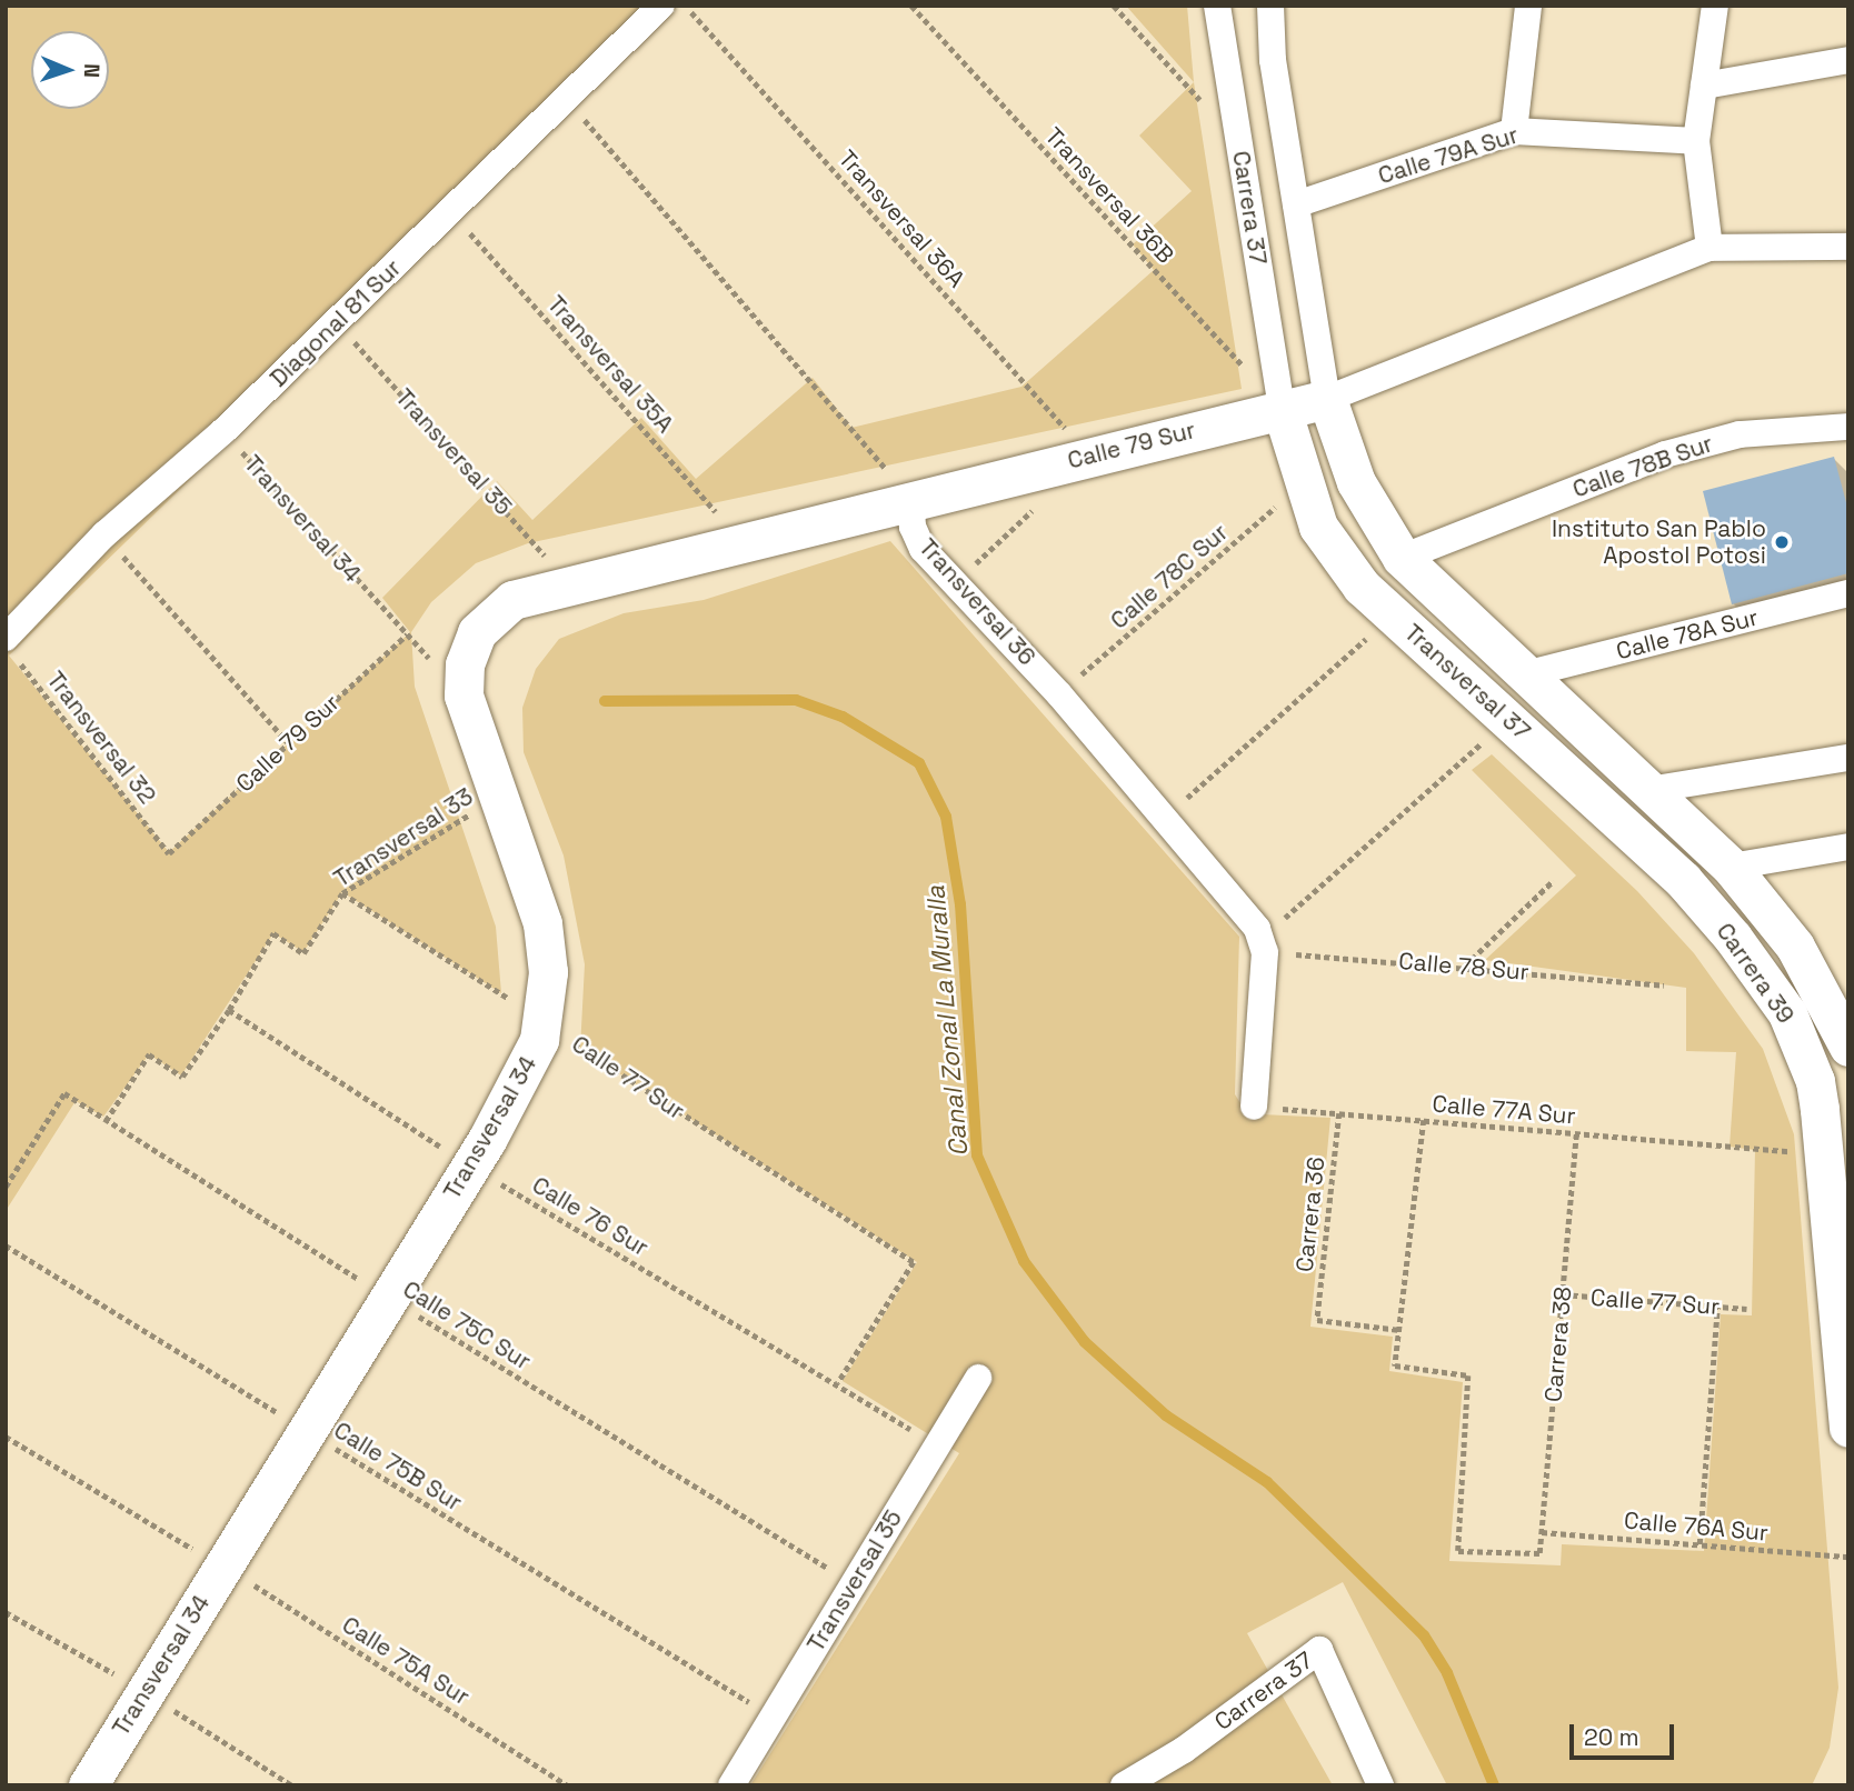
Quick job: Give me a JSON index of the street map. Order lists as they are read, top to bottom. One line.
{"streets":{"street":["Calle 79A Sur","Carrera 37","Diagonal 81 Sur","Calle 79 Sur","Transversal 35","Calle 78B Sur","Transversal 34","Transversal 36","Calle 78A Sur","Transversal 37","Carrera 39"],"path":["Transversal 36B","Transversal 36A","Transversal 35A","Calle 78C Sur","Transversal 32","Transversal 33","Calle 78 Sur","Calle 77 Sur","Calle 77A Sur","Carrera 36","Calle 76 Sur","Calle 75C Sur","Carrera 38","Calle 75B Sur","Calle 76A Sur","Calle 75A Sur"]},"crossings":[["Calle 79A Sur","Carrera 37"],["Transversal 36B","Carrera 37"],["Transversal 36B","Calle 79 Sur"],["Transversal 36B","Transversal 37"],["Carrera 37","Calle 79 Sur"],["Carrera 37","Transversal 37"],["Transversal 36A","Calle 79 Sur"],["Diagonal 81 Sur","Transversal 35A"],["Diagonal 81 Sur","Transversal 35"],["Diagonal 81 Sur","Transversal 34"],["Diagonal 81 Sur","Transversal 32"],["Transversal 35A","Calle 79 Sur"],["Calle 79 Sur","Transversal 35"],["Calle 79 Sur","Transversal 34"],["Calle 79 Sur","Transversal 36"],["Calle 79 Sur","Transversal 37"],["Calle 79 Sur","Transversal 32"],["Transversal 35","Calle 76 Sur"],["Transversal 35","Calle 75C Sur"],["Transversal 35","Calle 75B Sur"],["Calle 78B Sur","Transversal 37"],["Transversal 34","Transversal 33"],["Transversal 34","Calle 77 Sur"],["Transversal 34","Calle 76 Sur"],["Transversal 34","Calle 75C Sur"],["Transversal 34","Calle 75B Sur"],["Transversal 34","Calle 75A Sur"],["Calle 78C Sur","Transversal 36"],["Calle 78C Sur","Transversal 37"],["Transversal 36","Calle 78 Sur"],["Calle 78A Sur","Transversal 37"],["Transversal 37","Carrera 39"],["Transversal 33","Calle 77 Sur"],["Transversal 33","Calle 76 Sur"],["Transversal 33","Calle 75C Sur"],["Calle 77 Sur","Calle 76 Sur"],["Calle 77 Sur","Carrera 38"],["Calle 77A Sur","Carrera 36"],["Calle 77A Sur","Carrera 38"],["Carrera 36","Carrera 38"],["Carrera 38","Calle 76A Sur"]],"water":["Canal Zonal La Muralla"],"places":["Instituto San Pablo Apostol Potosi"],"scale_bar":"20 m","north":"right"}
